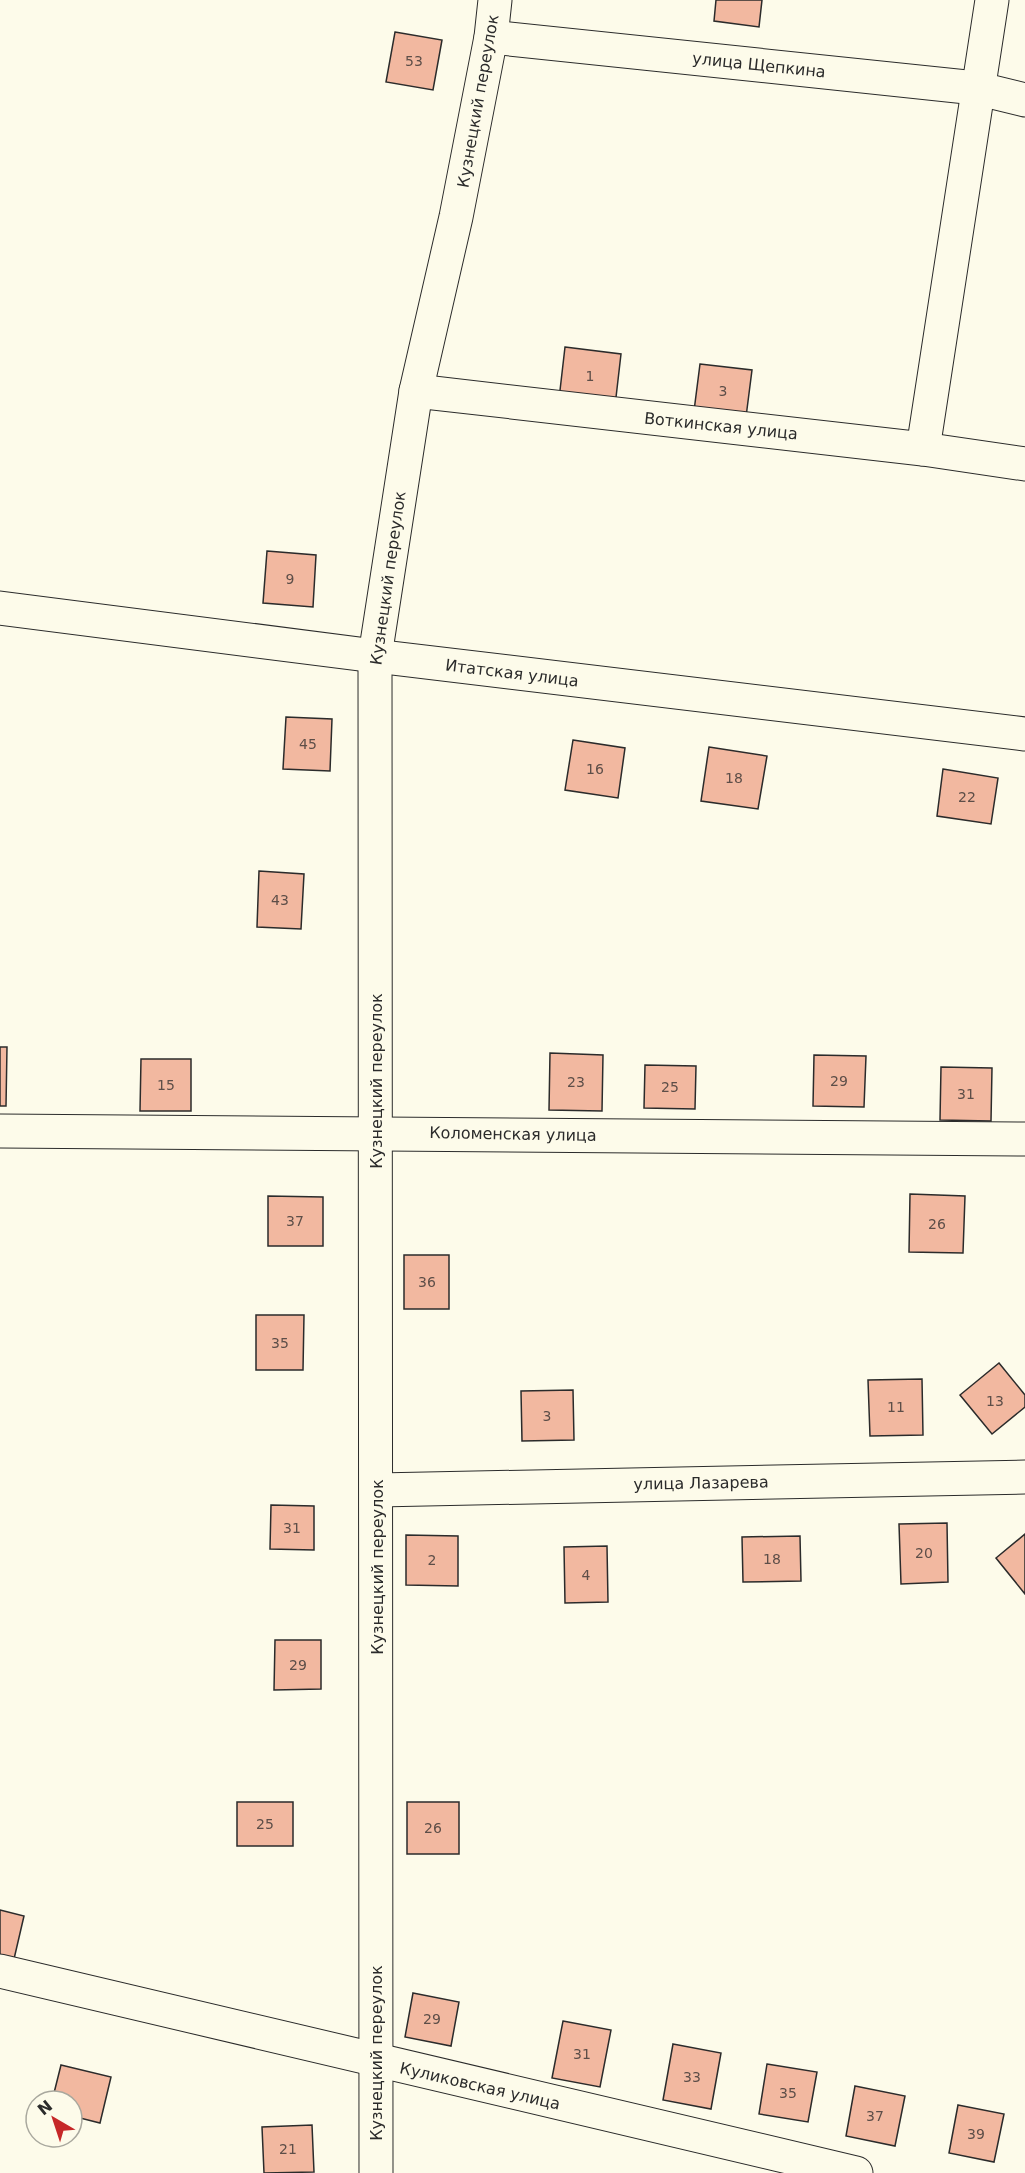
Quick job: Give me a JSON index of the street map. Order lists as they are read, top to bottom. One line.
{"streets":{"street":["улица Щепкина","Кузнецкий переулок","Воткинская улица","Итатская улица","Коломенская улица","улица Лазарева","Куликовская улица"]},"crossings":[["улица Щепкина","Кузнецкий переулок"],["Кузнецкий переулок","Воткинская улица"],["Кузнецкий переулок","Итатская улица"],["Кузнецкий переулок","Коломенская улица"],["Кузнецкий переулок","улица Лазарева"],["Кузнецкий переулок","Куликовская улица"]],"house_numbers":["53","1","3","9","45","16","18","22","43","29","23","15","25","31","37","26","36","35","13","11","3","31","20","18","2","4","29","25","26","29","31","33","35","37","39","21"],"north":"top left"}
